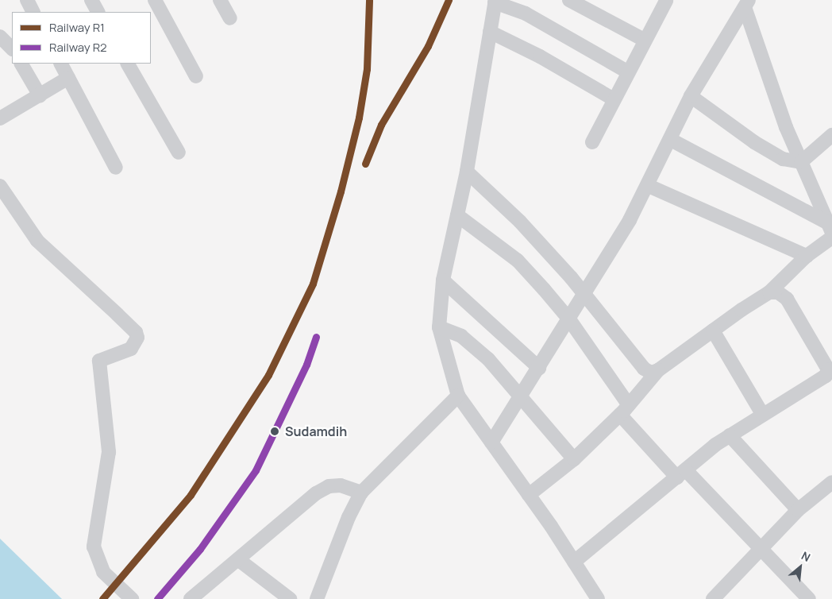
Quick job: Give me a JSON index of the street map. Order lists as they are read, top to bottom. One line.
{"places":["Sudamdih"],"lines":["rail line R1","rail line R2"],"legend":["Railway R1","Railway R2"],"north":"top right"}
